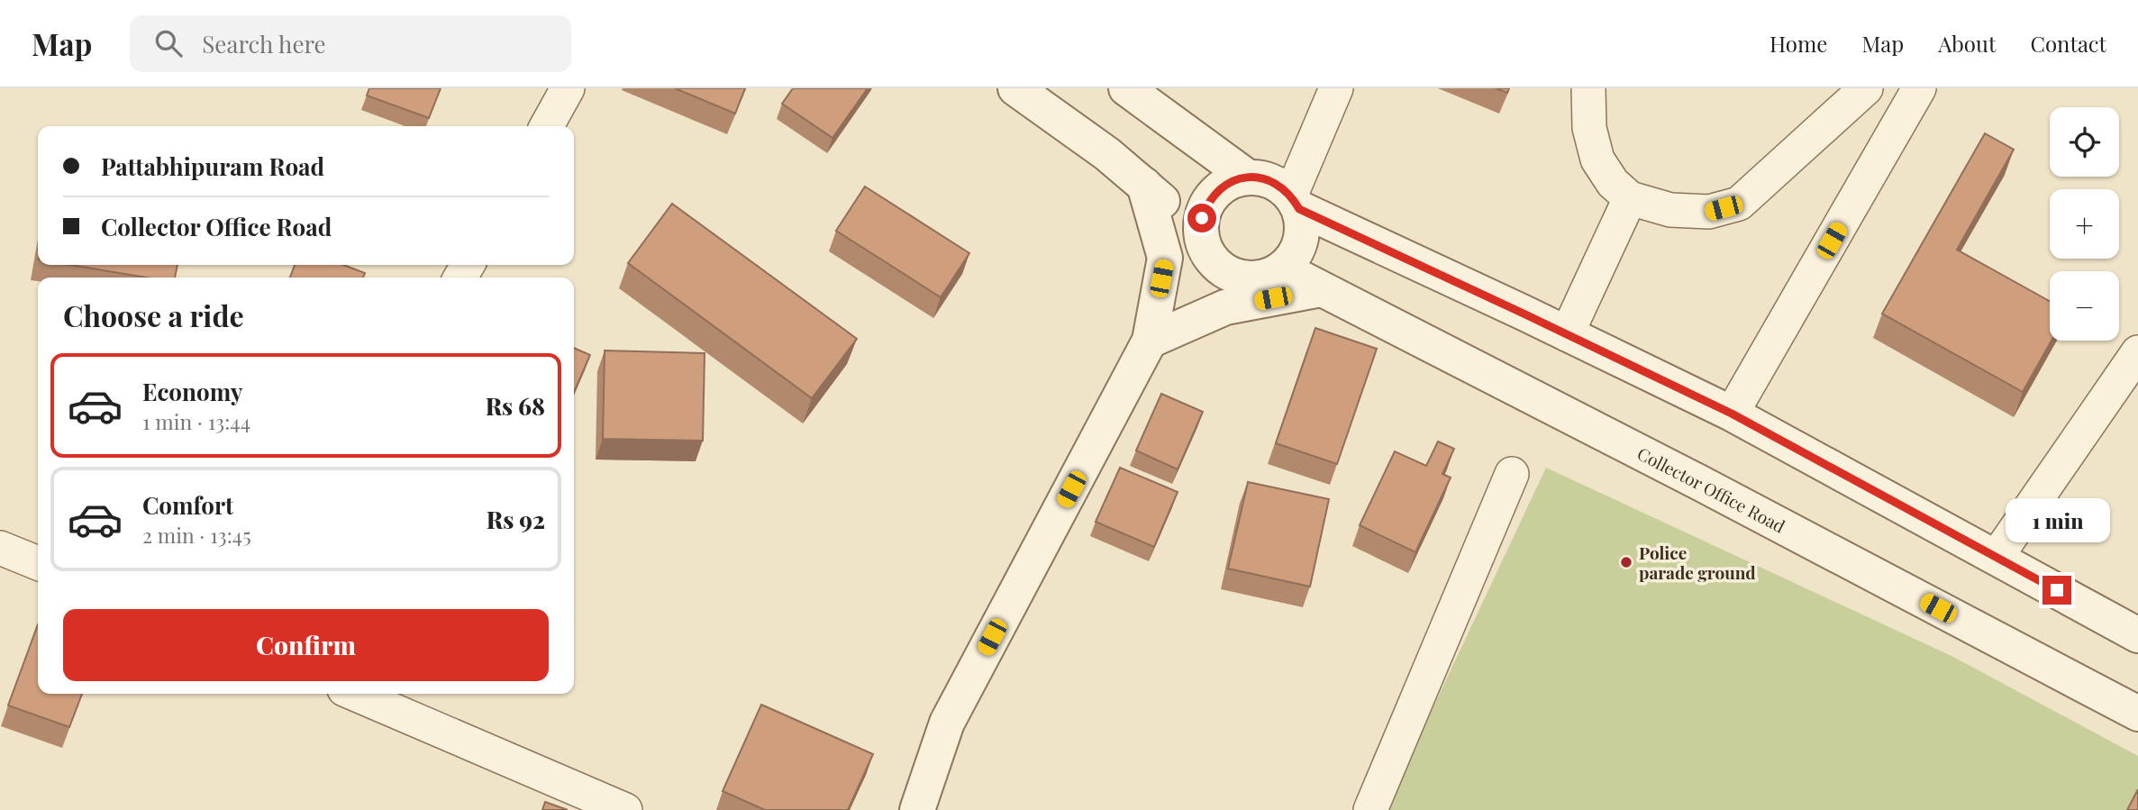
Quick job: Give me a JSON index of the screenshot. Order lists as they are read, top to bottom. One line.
{"streets":{"street":["Collector Office Road"]},"places":["Police parade ground"],"page":{"header":"Map","search":"Search here","nav":["Home","Map","About","Contact"],"map_buttons":["+","−"],"banner":["Pattabhipuram Road","Collector Office Road"],"heading":"Choose a ride","list":[{"name":"Economy","note":"1 min · 13:44","value":"Rs 68"},{"name":"Comfort","note":"2 min · 13:45","value":"Rs 92"}],"bubble":"1 min","buttons":"Confirm"}}
